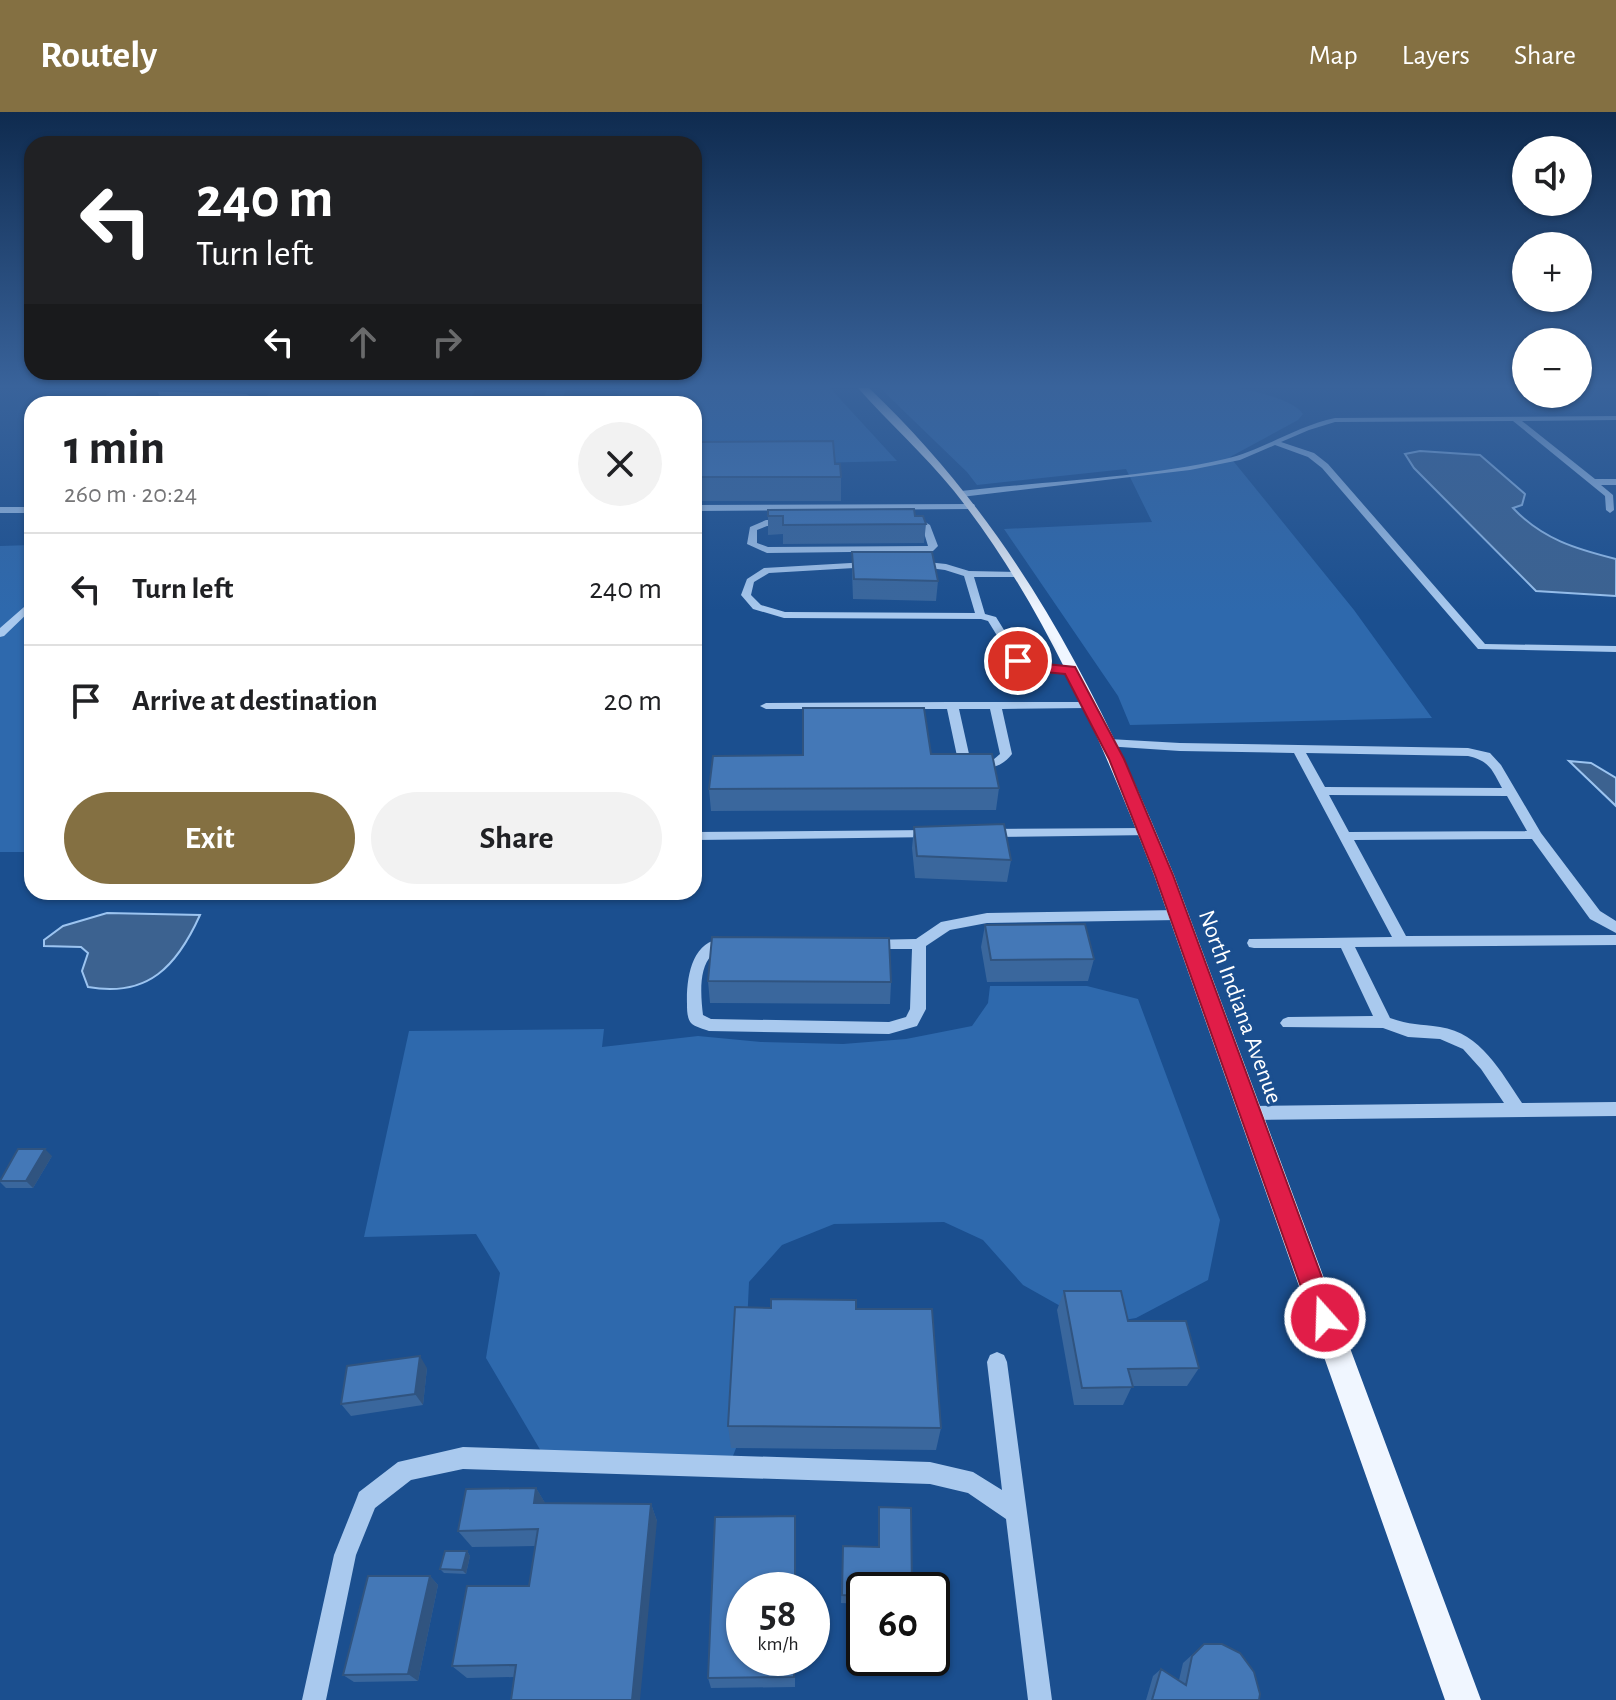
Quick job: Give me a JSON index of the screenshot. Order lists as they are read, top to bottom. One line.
{"streets":{"main road":["North Indiana Avenue"]},"page":{"header":"Routely","nav":["Map","Layers","Share"],"map_buttons":["+","−"],"turn":["240 m","Turn left"],"heading":["1 min","260 m · 20:24"],"list":[{"name":"Turn left","value":"240 m"},{"name":"Arrive at destination","value":"20 m"}],"buttons":["Exit","Share"],"speed":"58 km/h","limit":"60"}}
